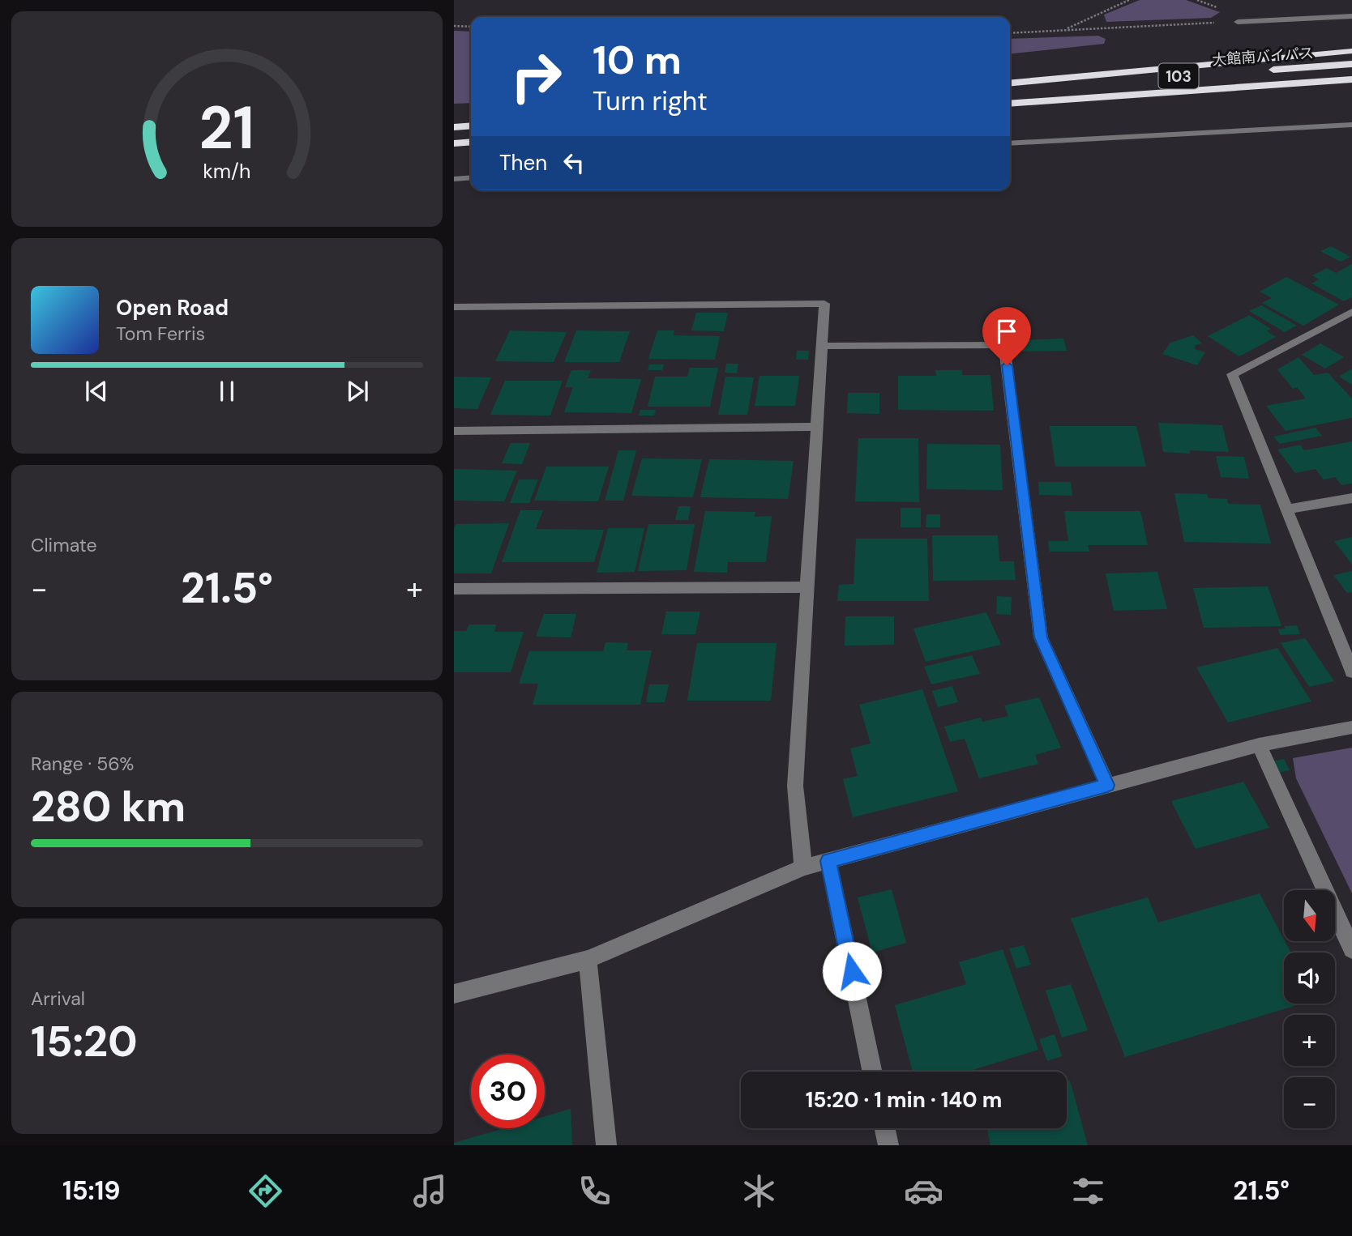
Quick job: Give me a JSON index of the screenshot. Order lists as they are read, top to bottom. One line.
{"streets":{"highway":["大館南バイパス","103"]},"north":"bottom","page":{"turn":["10 m","Turn right"],"then":"Then","song":["Open Road","Tom Ferris"],"tile":["Climate",["Range · 56%","280 km"],["Arrival","15:20"]],"heat":["−","21.5°","+"],"map_buttons":["+","−"],"limit":"30","trip":"15:20 · 1 min · 140 m","tabs":["15:19","21.5°"],"gauge":["21","km/h"]}}
